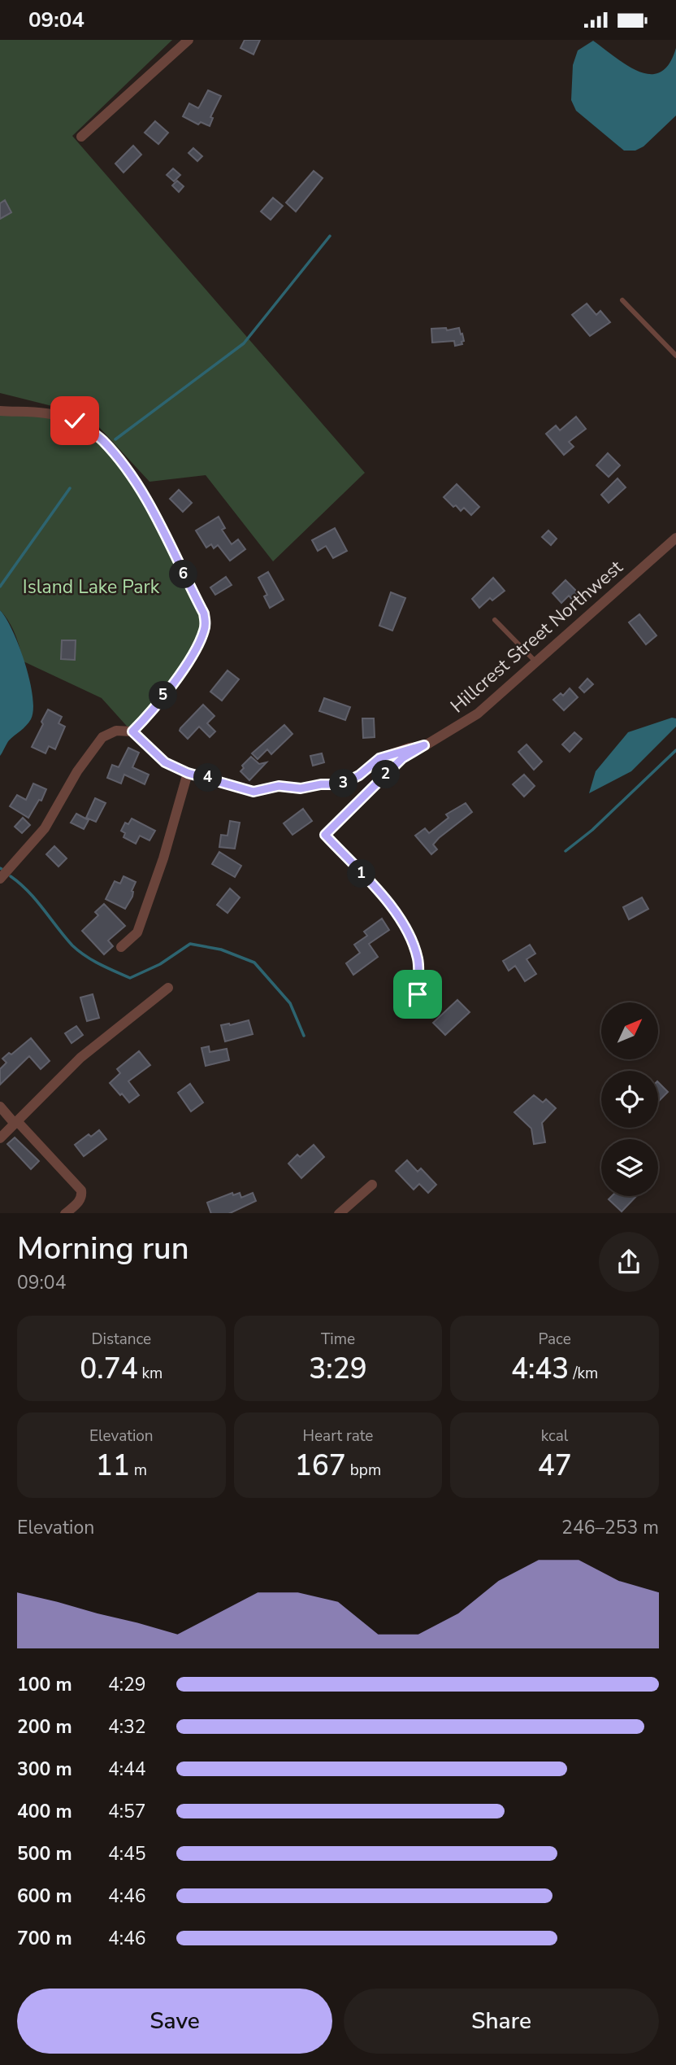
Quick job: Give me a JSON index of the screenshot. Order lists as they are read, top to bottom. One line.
{"streets":{"street":["Hillcrest Street Northwest"]},"parks":["Island Lake Park"],"north":"top right","page":{"status":"09:04","pins":["6","5","2","4","3","1"],"heading":["Morning run","09:04"],"stats":[["Distance","0.74 km"],["Time","3:29"],["Pace","4:43 /km"],["Elevation","11 m"],["Heart rate","167 bpm"],["kcal","47"]],"chart":["Elevation","246–253 m"],"list":[{"name":"100 m","note":"4:29"},{"name":"200 m","note":"4:32"},{"name":"300 m","note":"4:44"},{"name":"400 m","note":"4:57"},{"name":"500 m","note":"4:45"},{"name":"600 m","note":"4:46"},{"name":"700 m","note":"4:46"}],"buttons":["Save","Share"]}}
